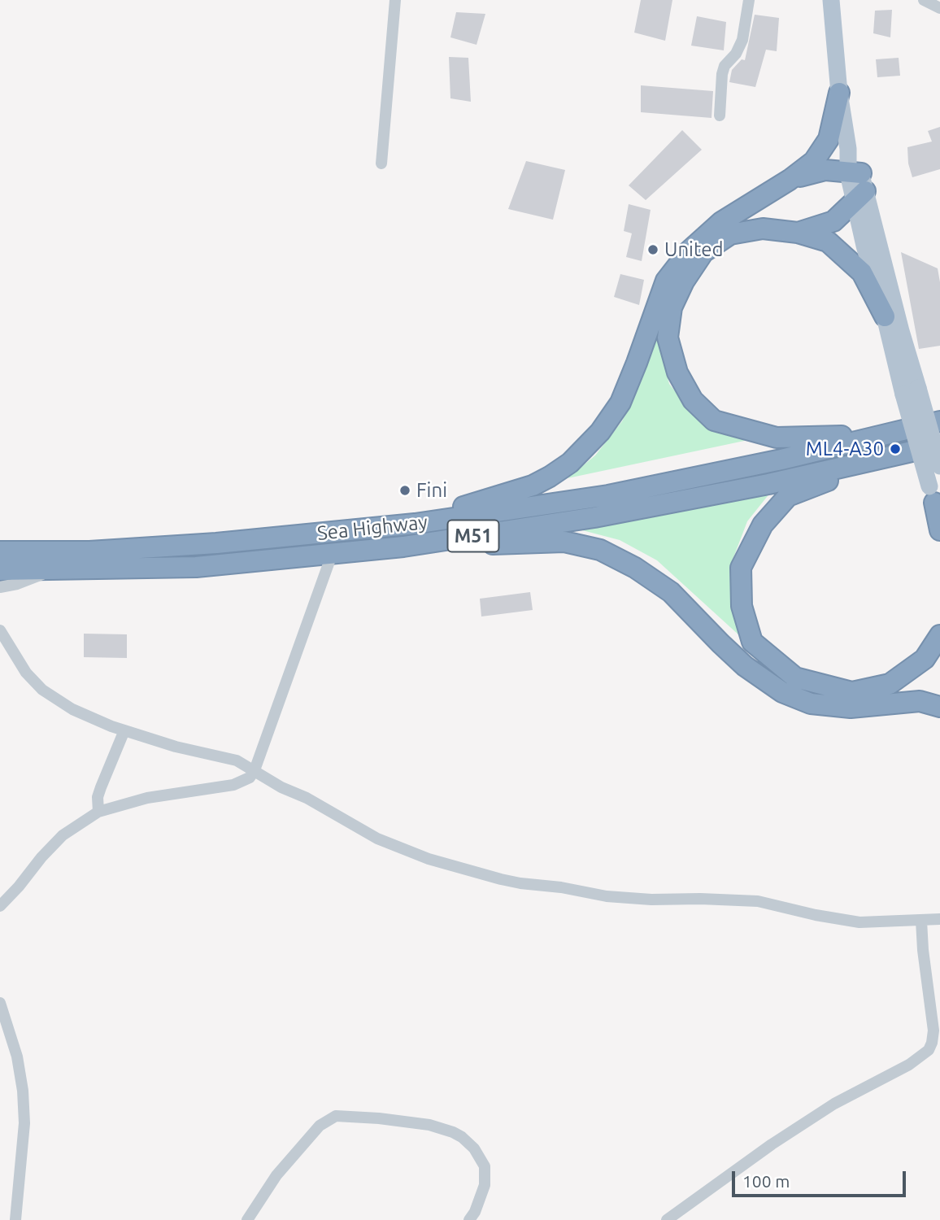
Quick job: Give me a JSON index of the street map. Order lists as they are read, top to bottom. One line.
{"streets":{"highway":["Sea Highway","M51"]},"places":["United","ML4-A30","Fini"],"scale_bar":"100 m"}
